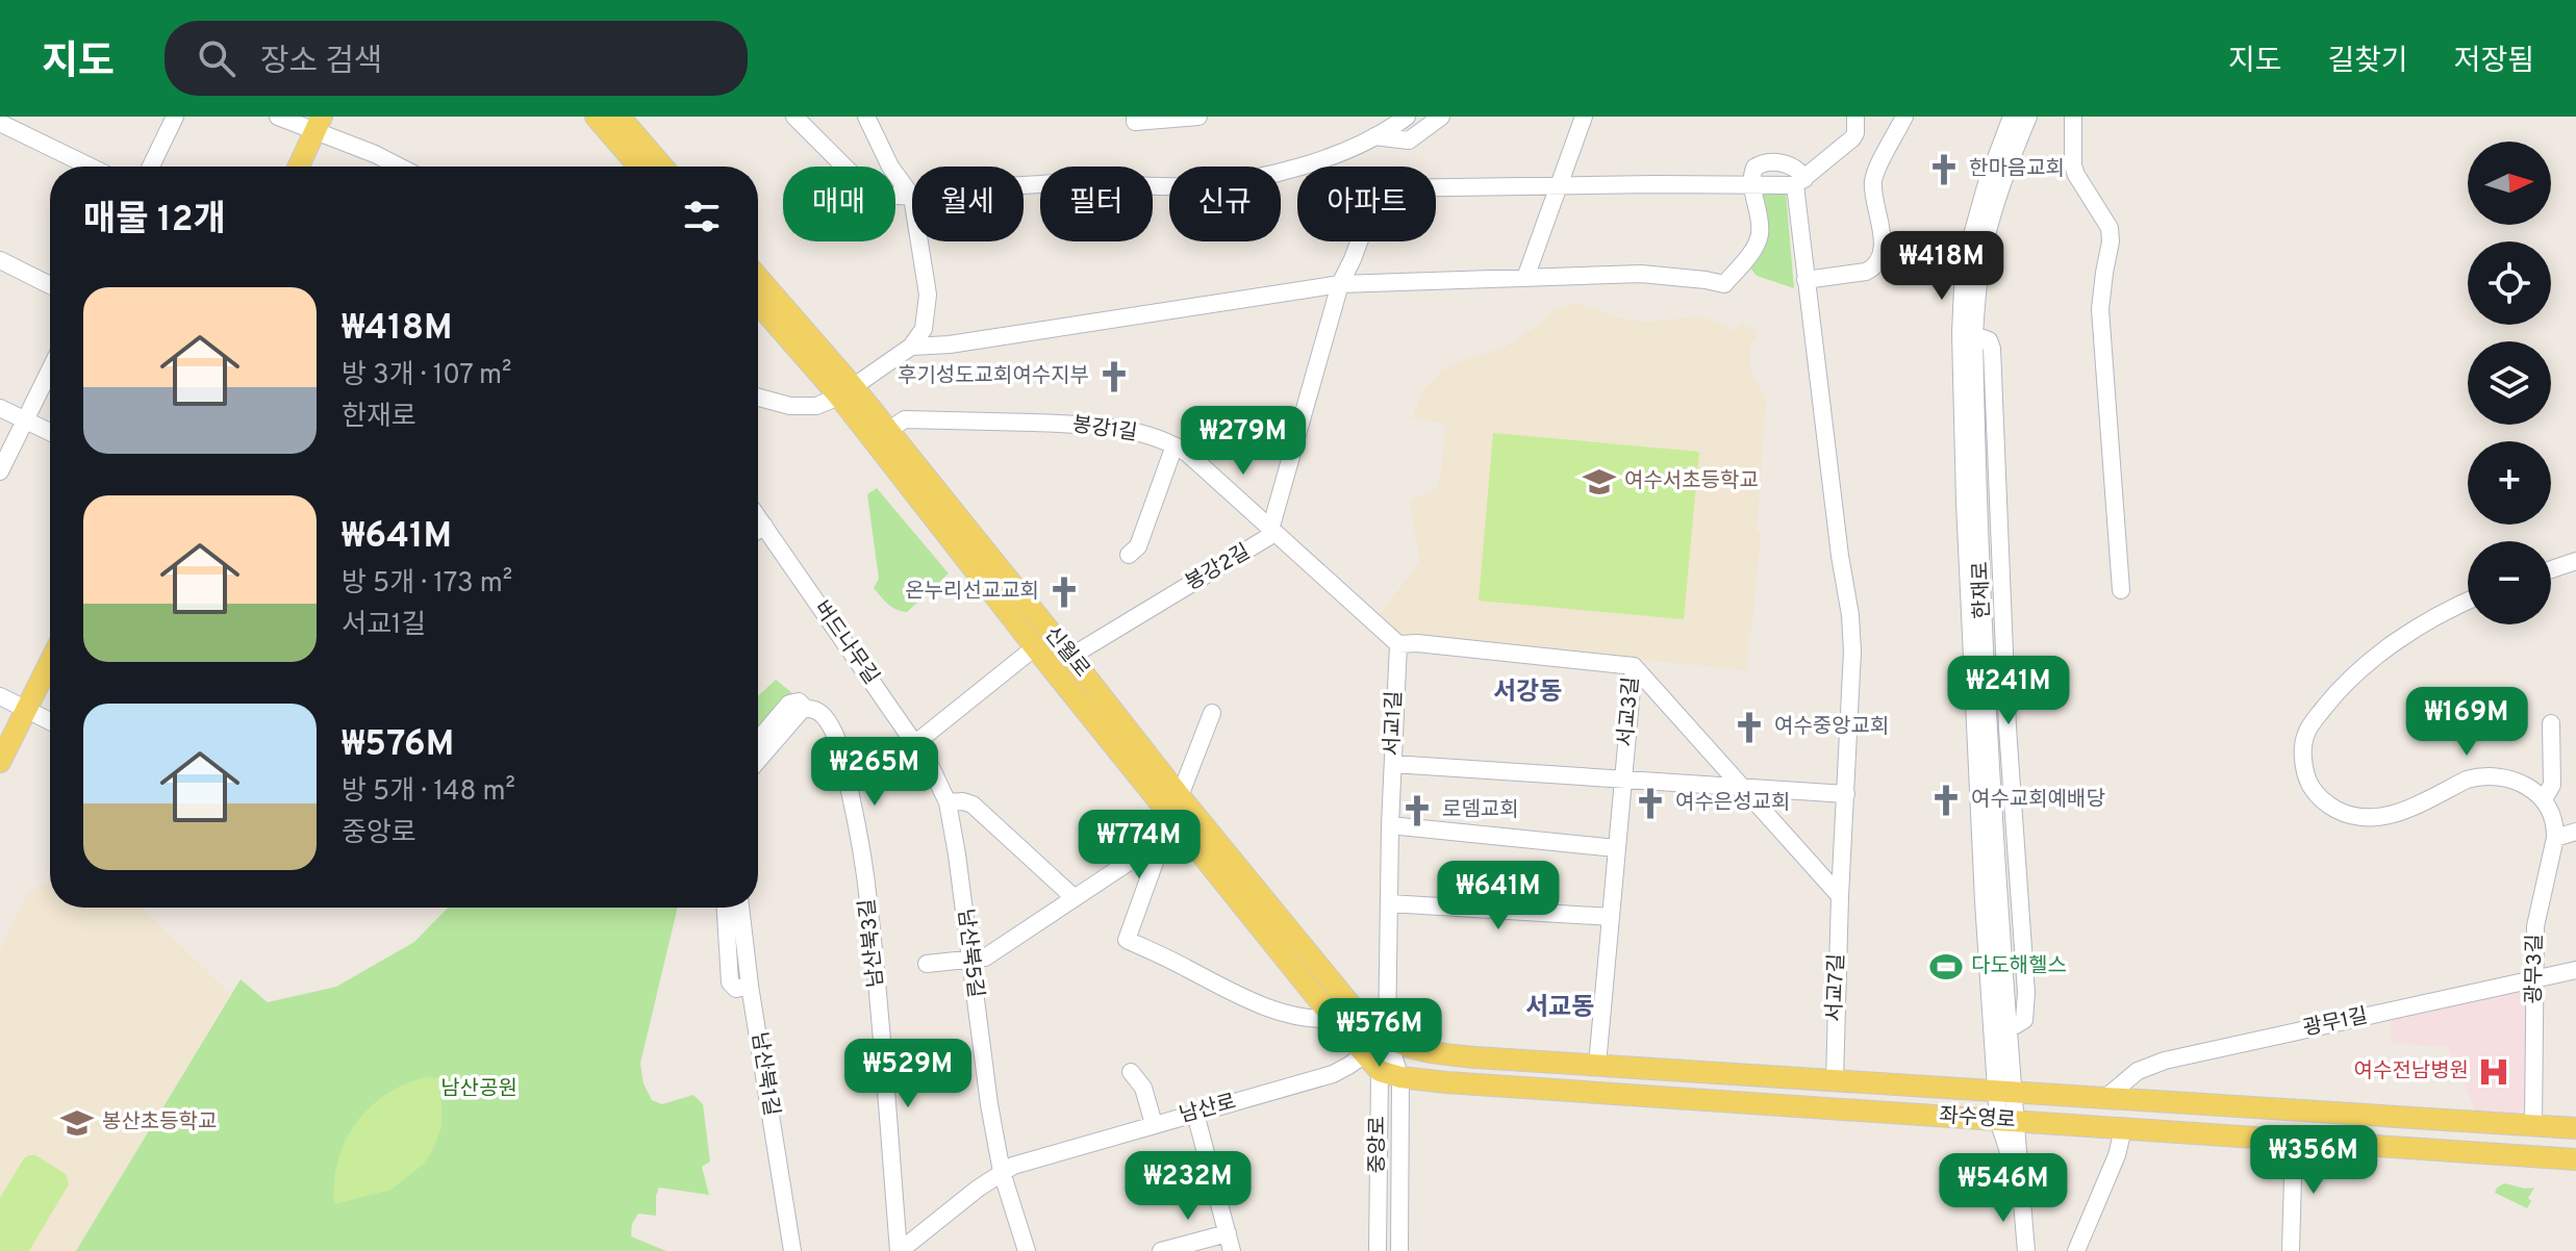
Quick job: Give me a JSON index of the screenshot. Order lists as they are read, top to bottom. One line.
{"streets":{"main road":["신월로","좌수영로"],"street":["봉강1길","봉강2길","한재로","버드나무길","서교3길","서교1길","남산북3길","남산북5길","광무3길","서교7길","광무1길","남산북1길","남산로","중앙로"]},"crossings":[["봉강1길","봉강2길"],["봉강1길","신월로"],["봉강1길","서교1길"],["봉강2길","신월로"],["봉강2길","서교7길"],["한재로","좌수영로"],["버드나무길","남산북5길"],["신월로","서교1길"],["신월로","남산로"],["신월로","좌수영로"],["신월로","중앙로"],["서교3길","서교7길"],["서교3길","좌수영로"],["서교1길","좌수영로"],["서교1길","중앙로"],["남산북3길","남산로"],["남산북5길","남산로"],["광무3길","광무1길"],["광무3길","좌수영로"],["서교7길","좌수영로"],["광무1길","좌수영로"],["남산로","좌수영로"],["남산로","중앙로"],["좌수영로","중앙로"]],"districts":["서강동","서교동"],"parks":["남산공원"],"places":{"church":["한마음교회","후기성도교회여수지부","온누리선교교회","여수중앙교회","여수교회예배당","여수은성교회","로뎀교회"],"school or university":["여수서초등학교","봉산초등학교"],"sports":["다도해헬스"],"hospital":["여수전남병원"]},"north":"right","page":{"header":"지도","search":"장소 검색","nav":["지도","길찾기","저장됨"],"map_buttons":["+","−"],"chip":["매매","월세","필터","신규","아파트"],"heading":"매물 12개","price":["₩418M","₩279M","₩241M","₩169M","₩265M","₩774M","₩641M","₩576M","₩529M","₩356M","₩232M","₩546M"],"list":[{"name":"₩418M","note":"방 3개 · 107 m² · 한재로"},{"name":"₩641M","note":"방 5개 · 173 m² · 서교1길"},{"name":"₩576M","note":"방 5개 · 148 m² · 중앙로"}]}}
